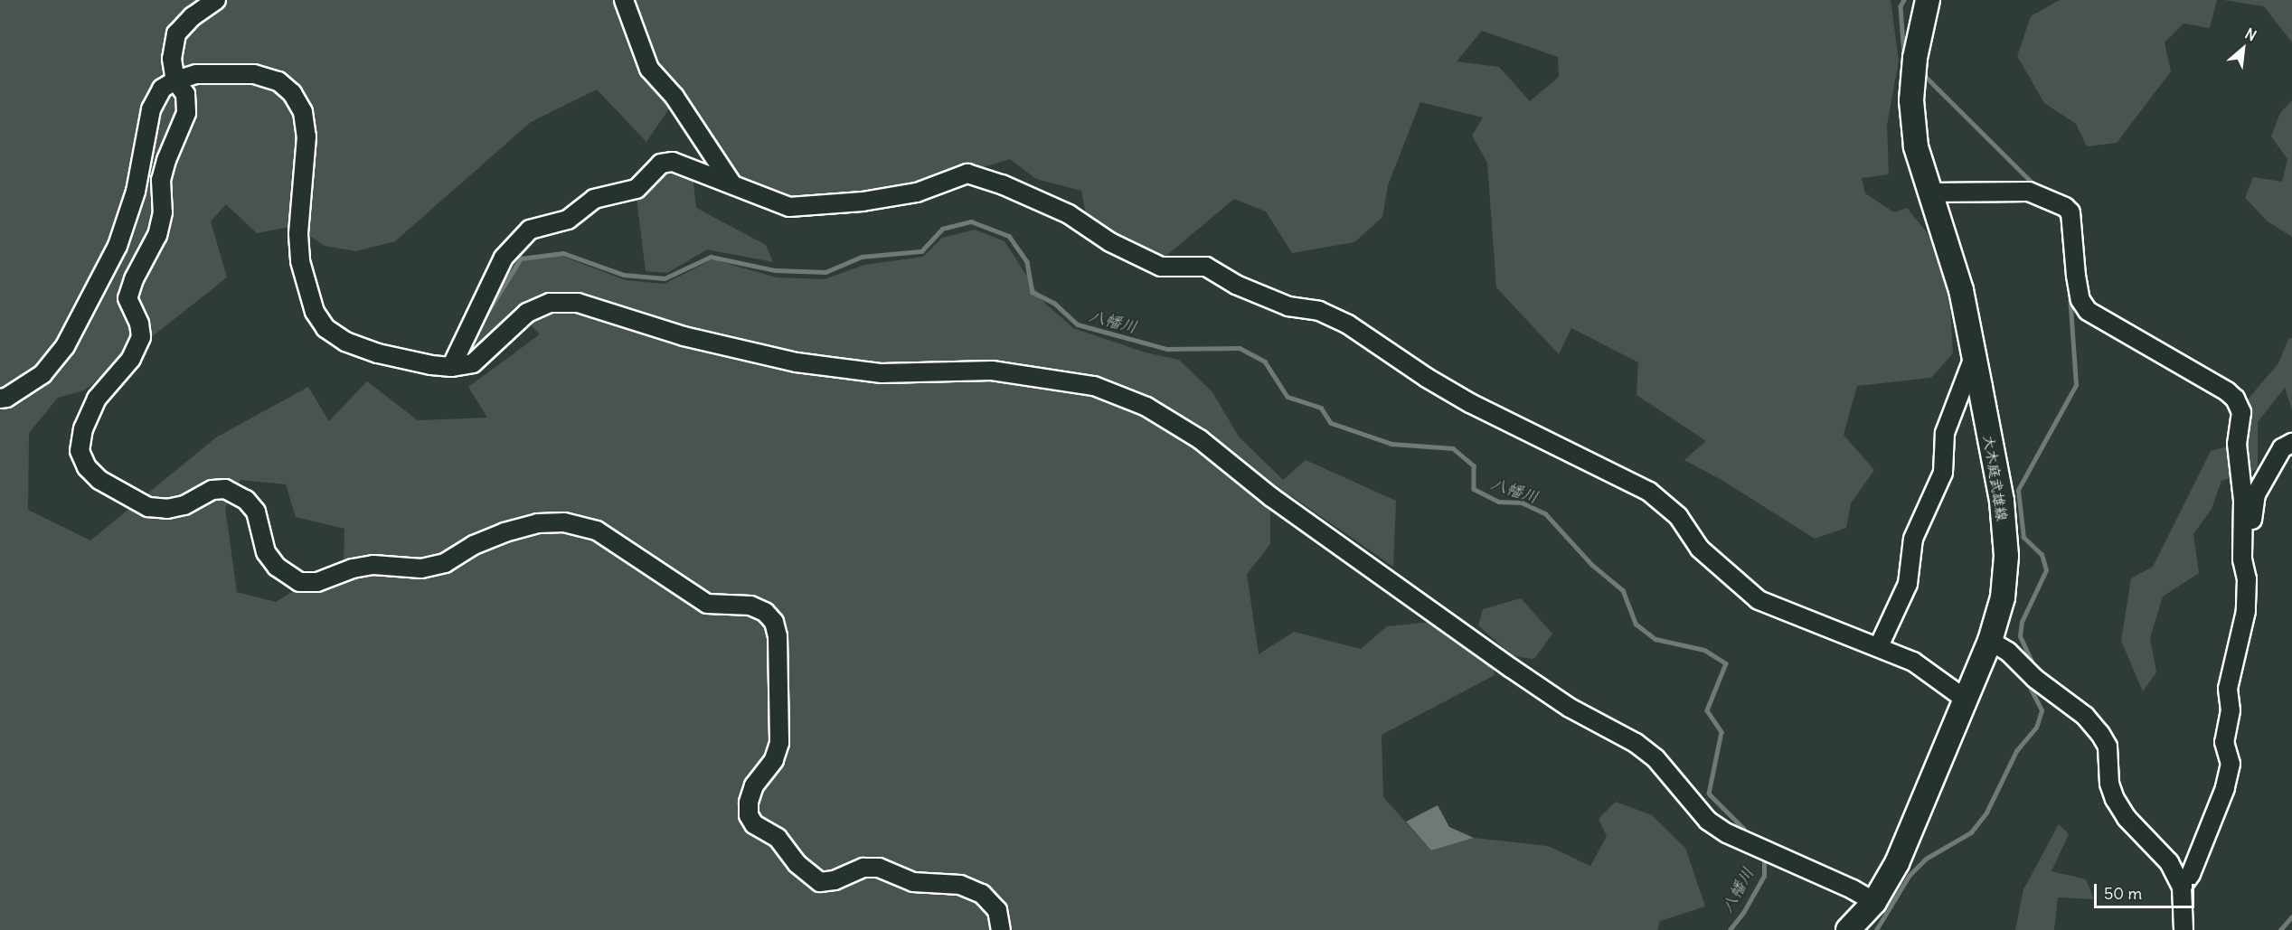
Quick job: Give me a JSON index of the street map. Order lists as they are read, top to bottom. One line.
{"streets":{"main road":["大木庭武雄線"]},"water":["八幡川"],"scale_bar":"50 m","north":"top right"}
